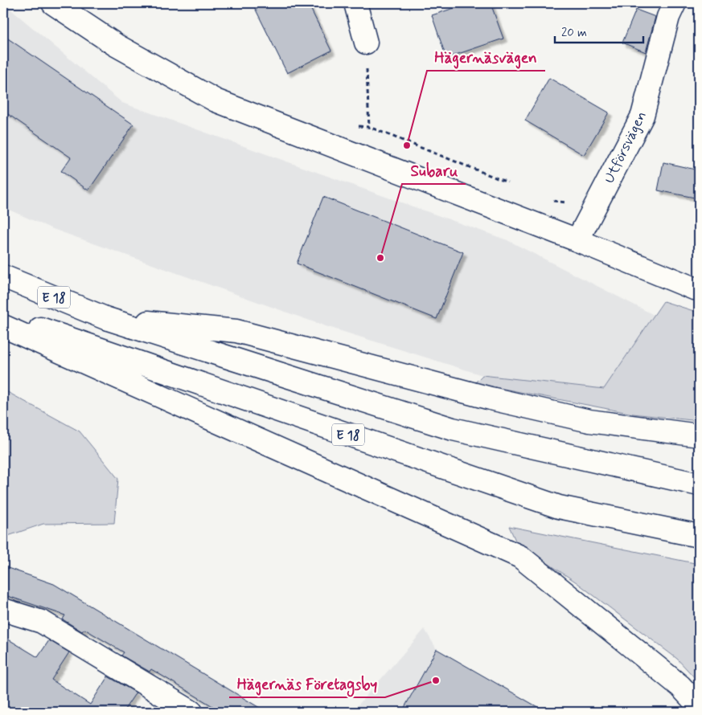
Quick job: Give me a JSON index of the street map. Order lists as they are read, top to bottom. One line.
{"streets":{"main road":["Utförsvägen","E 18"]},"places":["Hägernäsvägen","Subaru","Hägernäs Företagsby"],"scale_bar":"20 m"}
